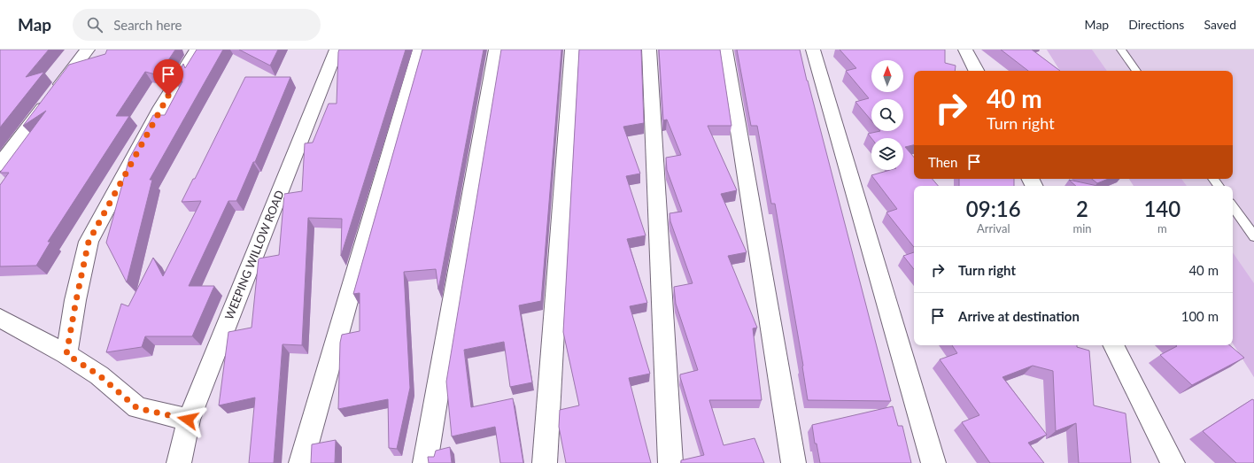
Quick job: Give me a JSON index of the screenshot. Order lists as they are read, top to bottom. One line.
{"streets":{"street":["WEEPING WILLOW ROAD"]},"north":"top","page":{"header":"Map","search":"Search here","nav":["Map","Directions","Saved"],"turn":["40 m","Turn right"],"then":"Then","eta":["09:16","Arrival","2","min","140","m"],"list":[{"name":"Turn right","value":"40 m"},{"name":"Arrive at destination","value":"100 m"}]}}
